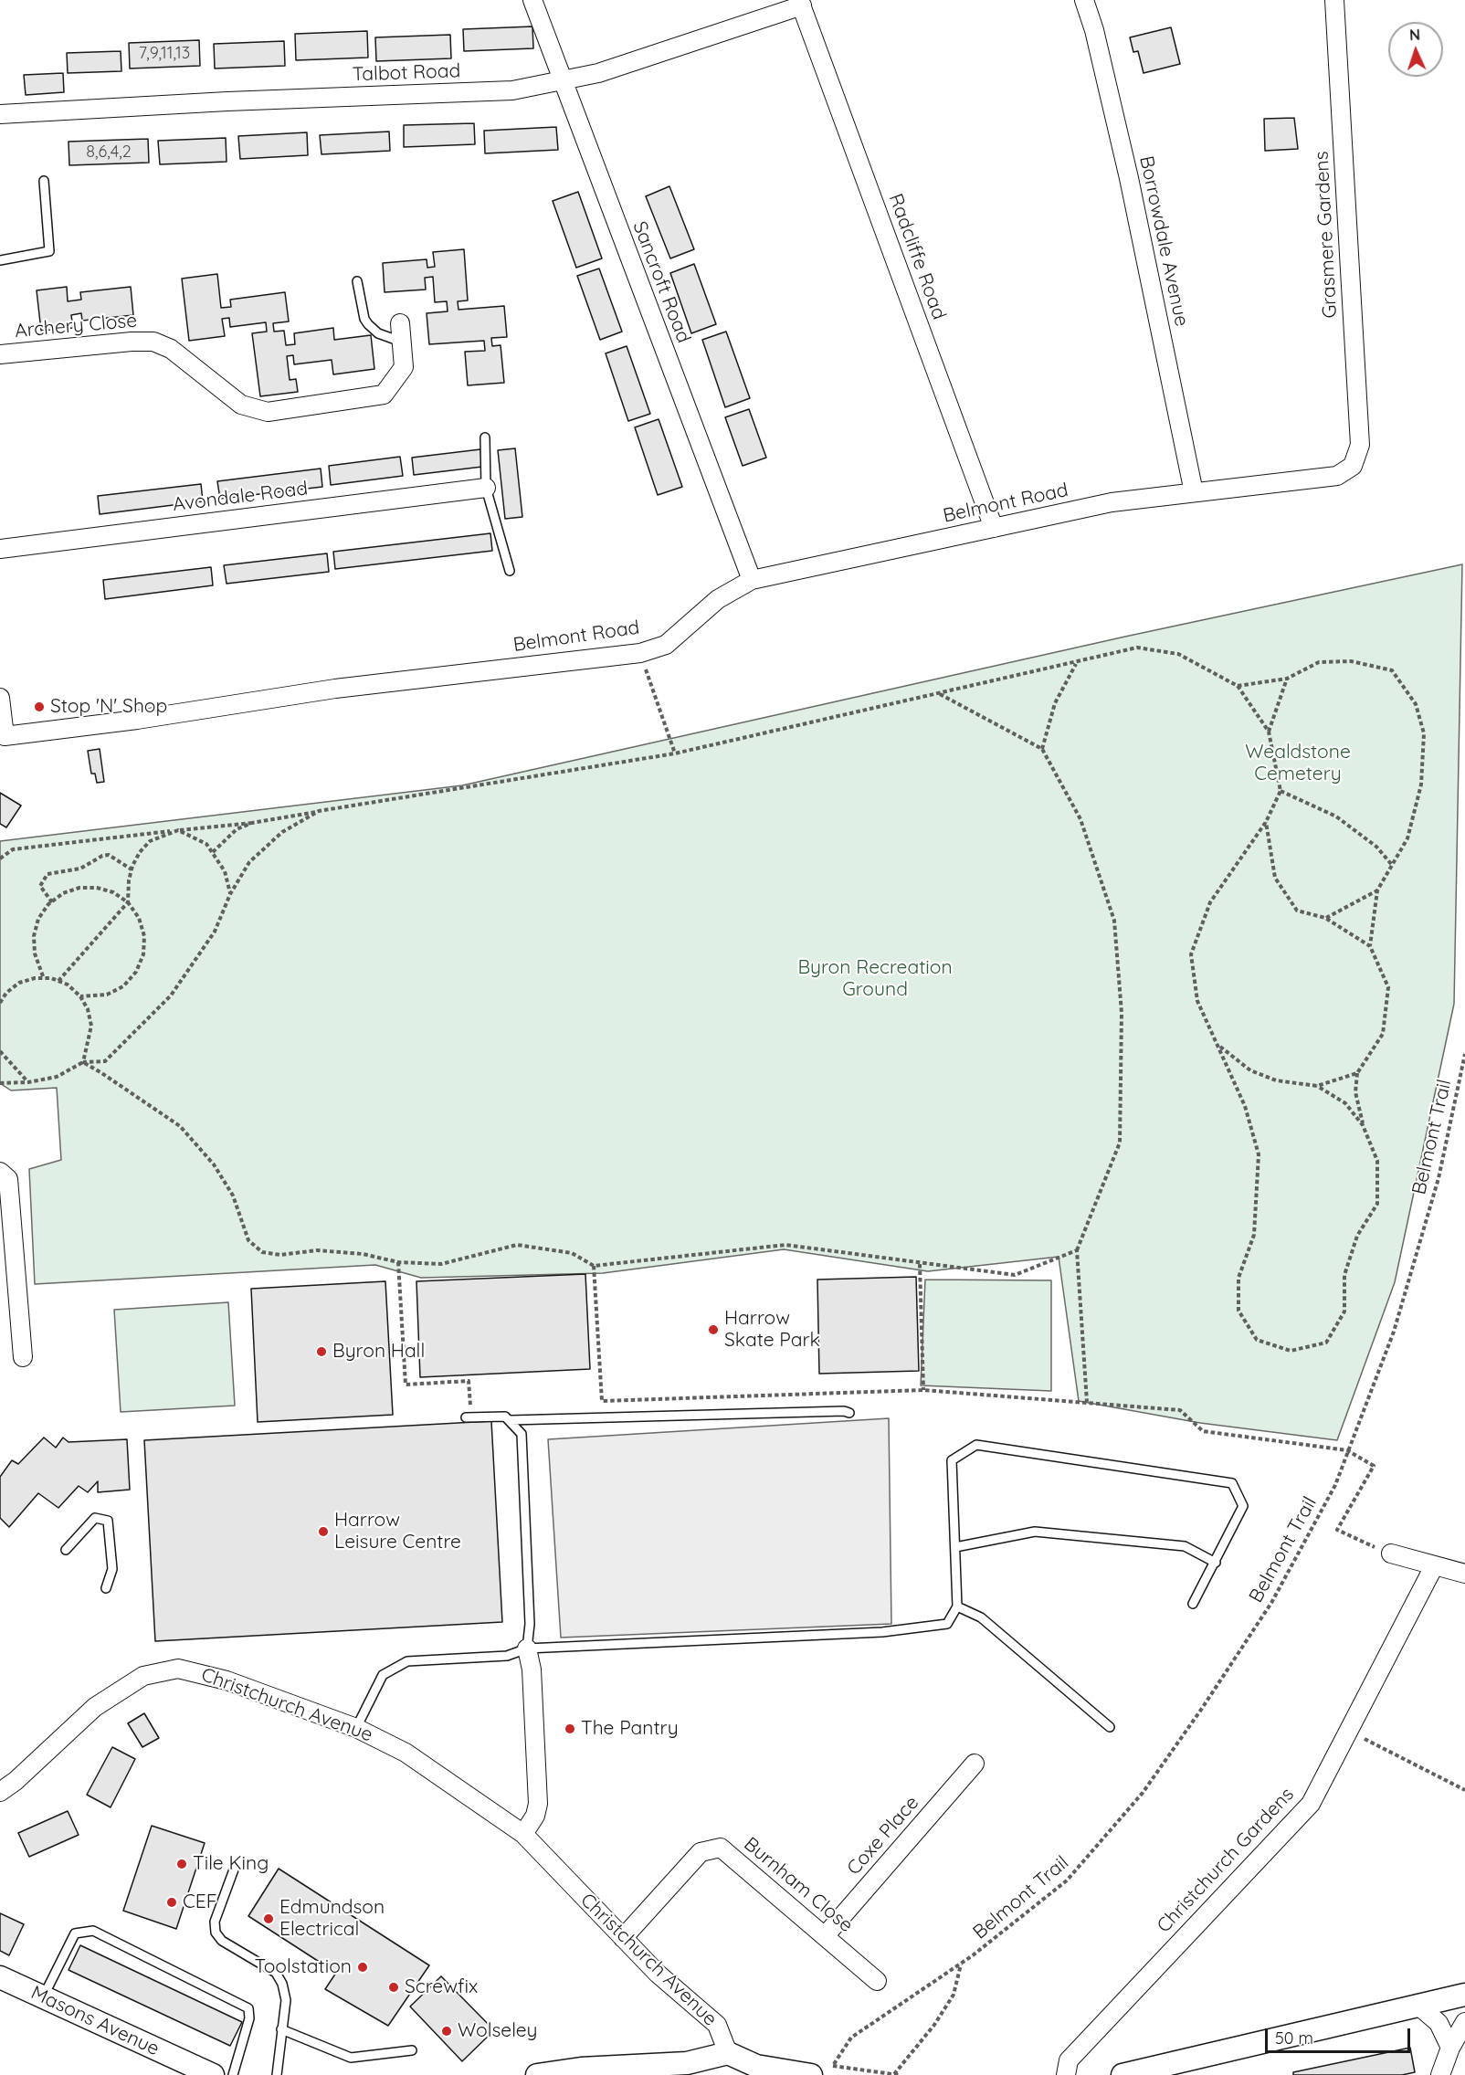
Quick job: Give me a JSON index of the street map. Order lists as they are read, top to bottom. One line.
{"streets":{"street":["Talbot Road","Grasmere Gardens","Borrowdale Avenue","Radcliffe Road","Sancroft Road","Archery Close","Avondale Road","Belmont Road","Christchurch Avenue","Coxe Place","Christchurch Gardens","Burnham Close","Masons Avenue"],"path":["Belmont Trail"]},"crossings":[["Talbot Road","Radcliffe Road"],["Talbot Road","Sancroft Road"],["Grasmere Gardens","Belmont Road"],["Borrowdale Avenue","Belmont Road"],["Radcliffe Road","Belmont Road"],["Sancroft Road","Belmont Road"],["Christchurch Avenue","Burnham Close"],["Coxe Place","Burnham Close"]],"parks":["Wealdstone Cemetery","Byron Recreation Ground"],"places":["Stop 'N' Shop","Harrow Skate Park","Byron Hall","Harrow Leisure Centre","The Pantry","Tile King","CEF","Edmundson Electrical","Toolstation","Screwfix","Wolseley"],"house_numbers":["7,9,11,13","8,6,4,2"],"scale_bar":"50 m","north":"top"}
